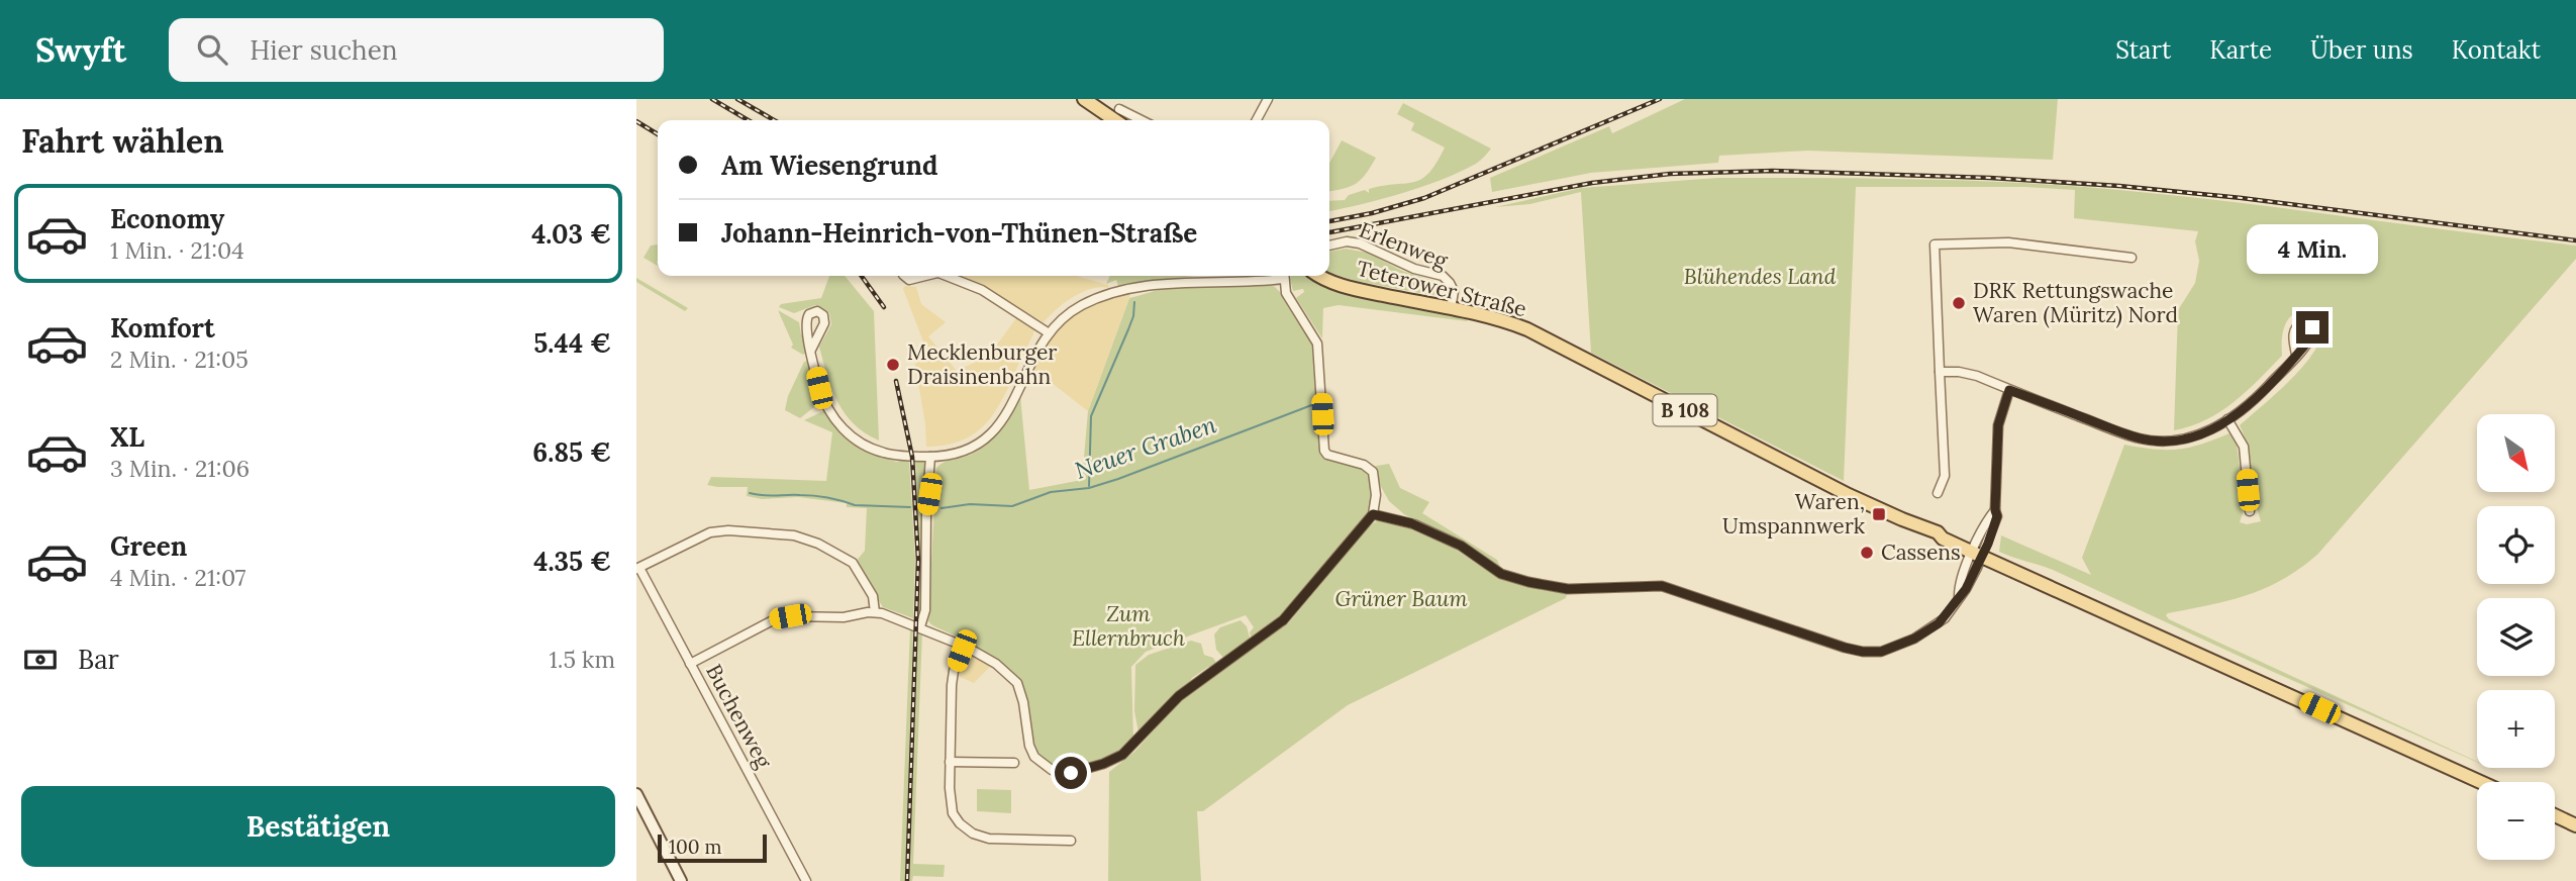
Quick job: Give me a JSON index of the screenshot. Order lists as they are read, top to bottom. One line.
{"streets":{"main road":["Teterower Straße","B 108"],"street":["Erlenweg","Buchenweg"]},"crossings":[["Erlenweg","Teterower Straße"],["Teterower Straße","B 108"]],"water":["Neuer Graben"],"parks":["Blühendes Land","Grüner Baum","Zum Ellernbruch"],"places":{"other":["DRK Rettungswache Waren (Müritz) Nord","Mecklenburger Draisinenbahn","Cassens"],"transit":["Waren, Umspannwerk"]},"scale_bar":"100 m","north":"bottom right","page":{"header":"Swyft","search":"Hier suchen","nav":["Start","Karte","Über uns","Kontakt"],"heading":"Fahrt wählen","banner":["Am Wiesengrund","Johann-Heinrich-von-Thünen-Straße"],"list":[{"name":"Economy","note":"1 Min. · 21:04","value":"4.03 €"},{"name":"Komfort","note":"2 Min. · 21:05","value":"5.44 €"},{"name":"XL","note":"3 Min. · 21:06","value":"6.85 €"},{"name":"Green","note":"4 Min. · 21:07","value":"4.35 €"}],"bubble":"4 Min.","map_buttons":["+","−"],"pay":["Bar","1.5 km"],"buttons":"Bestätigen","scale":"100 m"}}
